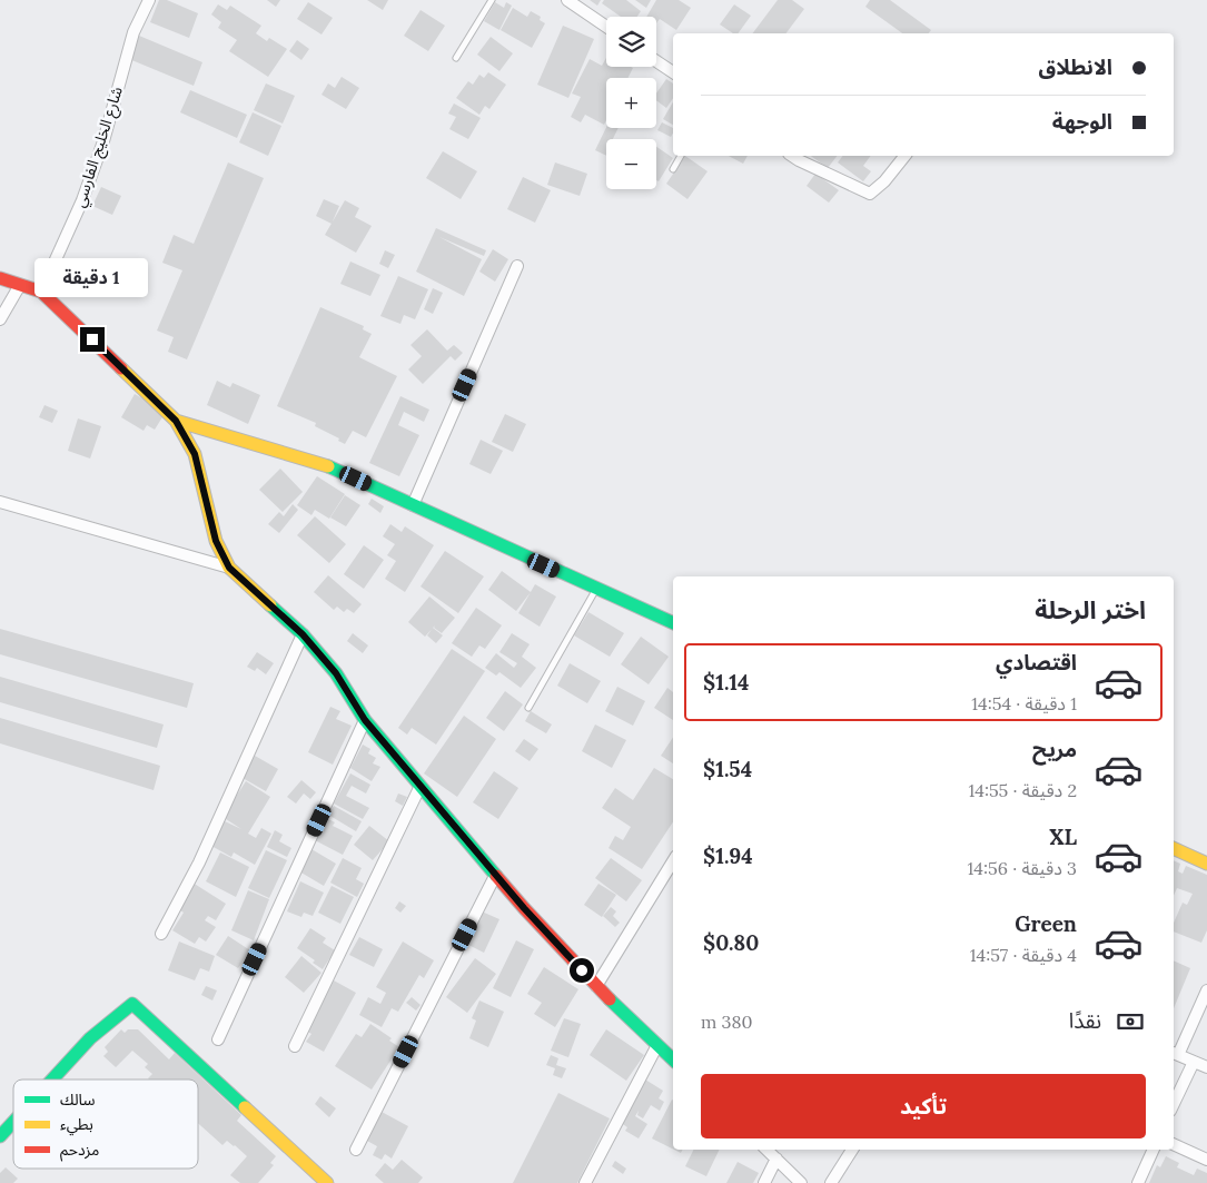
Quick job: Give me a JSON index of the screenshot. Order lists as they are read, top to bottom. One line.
{"streets":{"street":["شارع الخليج الفارسي"]},"legend":["سالك","بطيء","مزدحم"],"page":{"map_buttons":["+","−"],"banner":["الانطلاق","الوجهة"],"bubble":"1 دقيقة","heading":"اختر الرحلة","list":[{"name":"اقتصادي","note":"1 دقيقة · 14:54","value":"$1.14"},{"name":"مريح","note":"2 دقيقة · 14:55","value":"$1.54"},{"name":"XL","note":"3 دقيقة · 14:56","value":"$1.94"},{"name":"Green","note":"4 دقيقة · 14:57","value":"$0.80"}],"pay":["نقدًا","380 m"],"buttons":"تأكيد"}}
